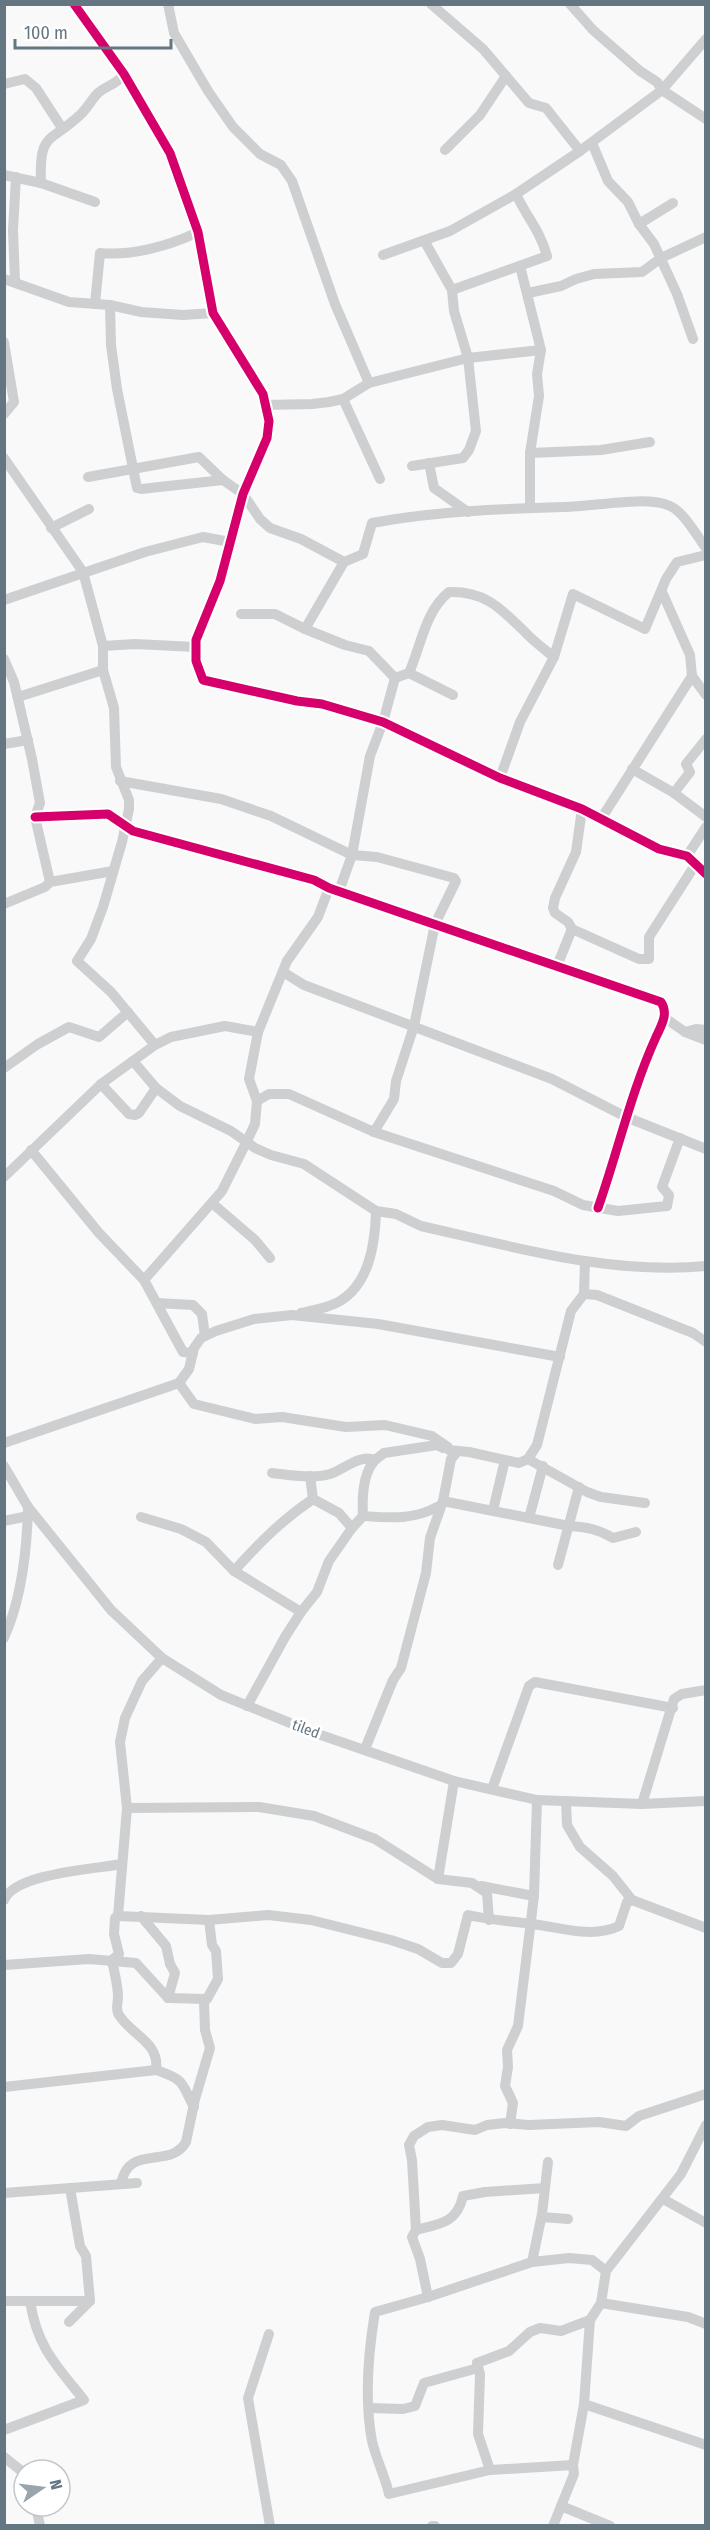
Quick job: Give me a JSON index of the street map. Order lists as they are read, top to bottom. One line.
{"streets":{"street":["tiled"]},"scale_bar":"100 m","north":"right"}
